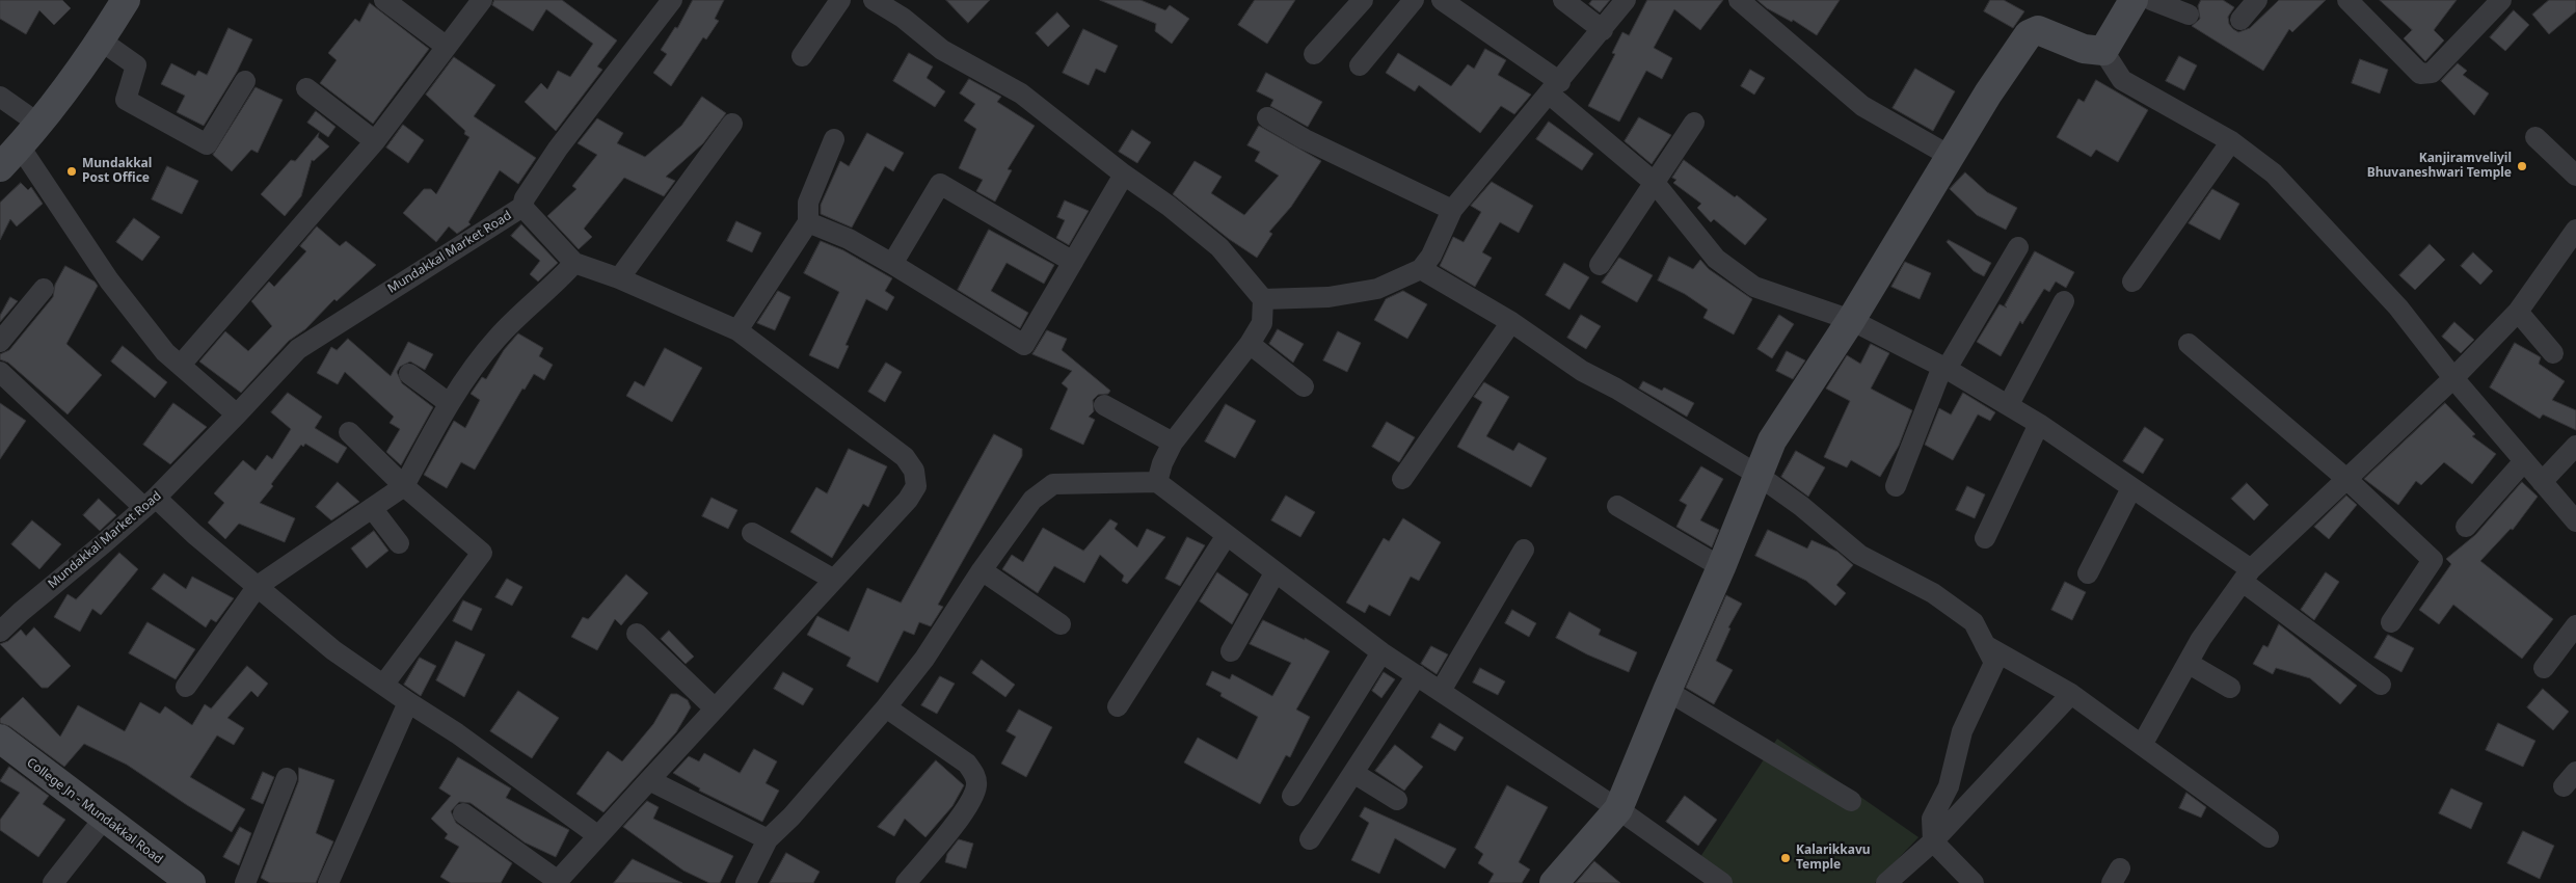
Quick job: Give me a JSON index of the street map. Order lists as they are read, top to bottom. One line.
{"streets":{"street":["Mundakkal Market Road","College Jn - Mundakkal Road"]},"places":["Kanjiramveliyil Bhuvaneshwari Temple","Mundakkal Post Office","Kalarikkavu Temple"]}
